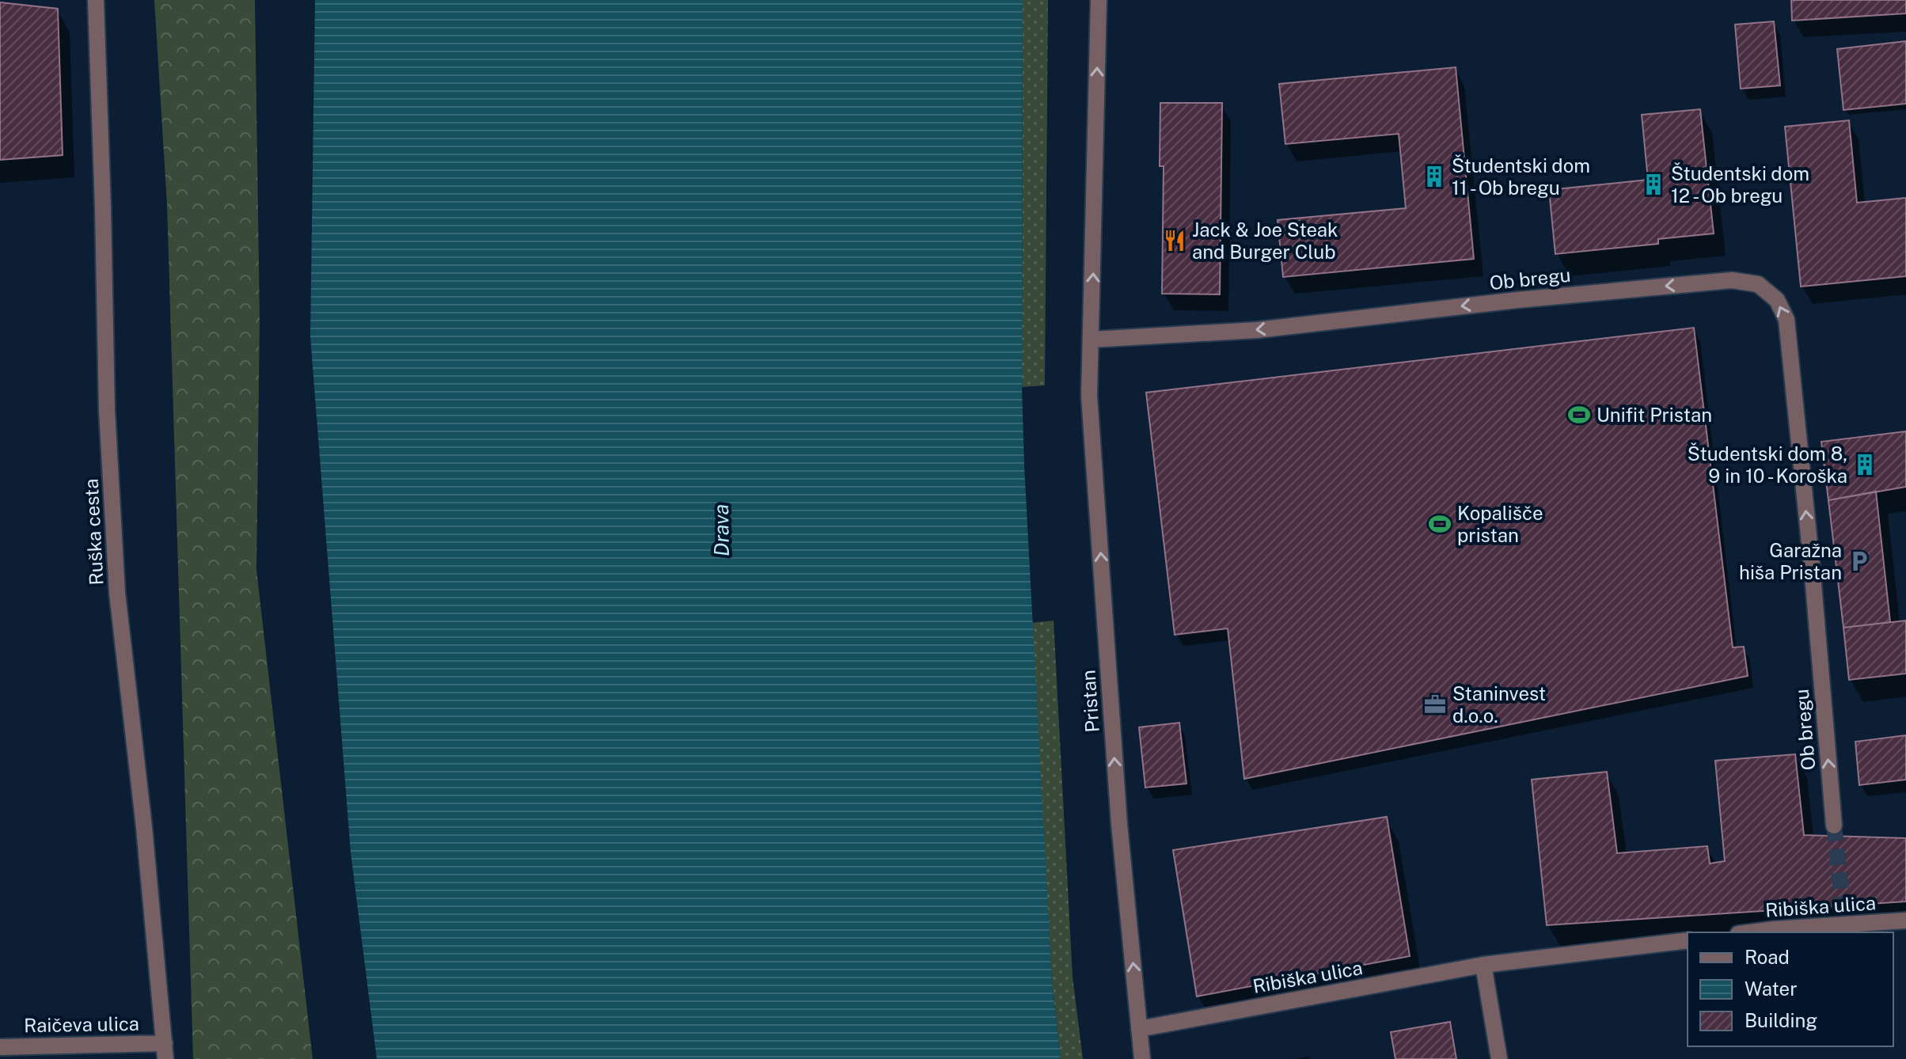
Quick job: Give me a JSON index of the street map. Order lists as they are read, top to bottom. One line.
{"streets":{"street":["Ob bregu","Ruška cesta","Pristan","Ribiška ulica","Raičeva ulica"]},"crossings":[["Ob bregu","Pristan"],["Ruška cesta","Raičeva ulica"],["Pristan","Ribiška ulica"]],"one_way":["Pristan"],"water":["Drava"],"places":{"building":["Študentski dom 11 - Ob bregu","Študentski dom 12 - Ob bregu","Študentski dom 8, 9 in 10 - Koroška"],"restaurant":["Jack & Joe Steak and Burger Club"],"sports":["Unifit Pristan","Kopališče pristan"],"parking":["Garažna hiša Pristan"],"office":["Staninvest d.o.o."]},"legend":["Road","Water","Building"]}
